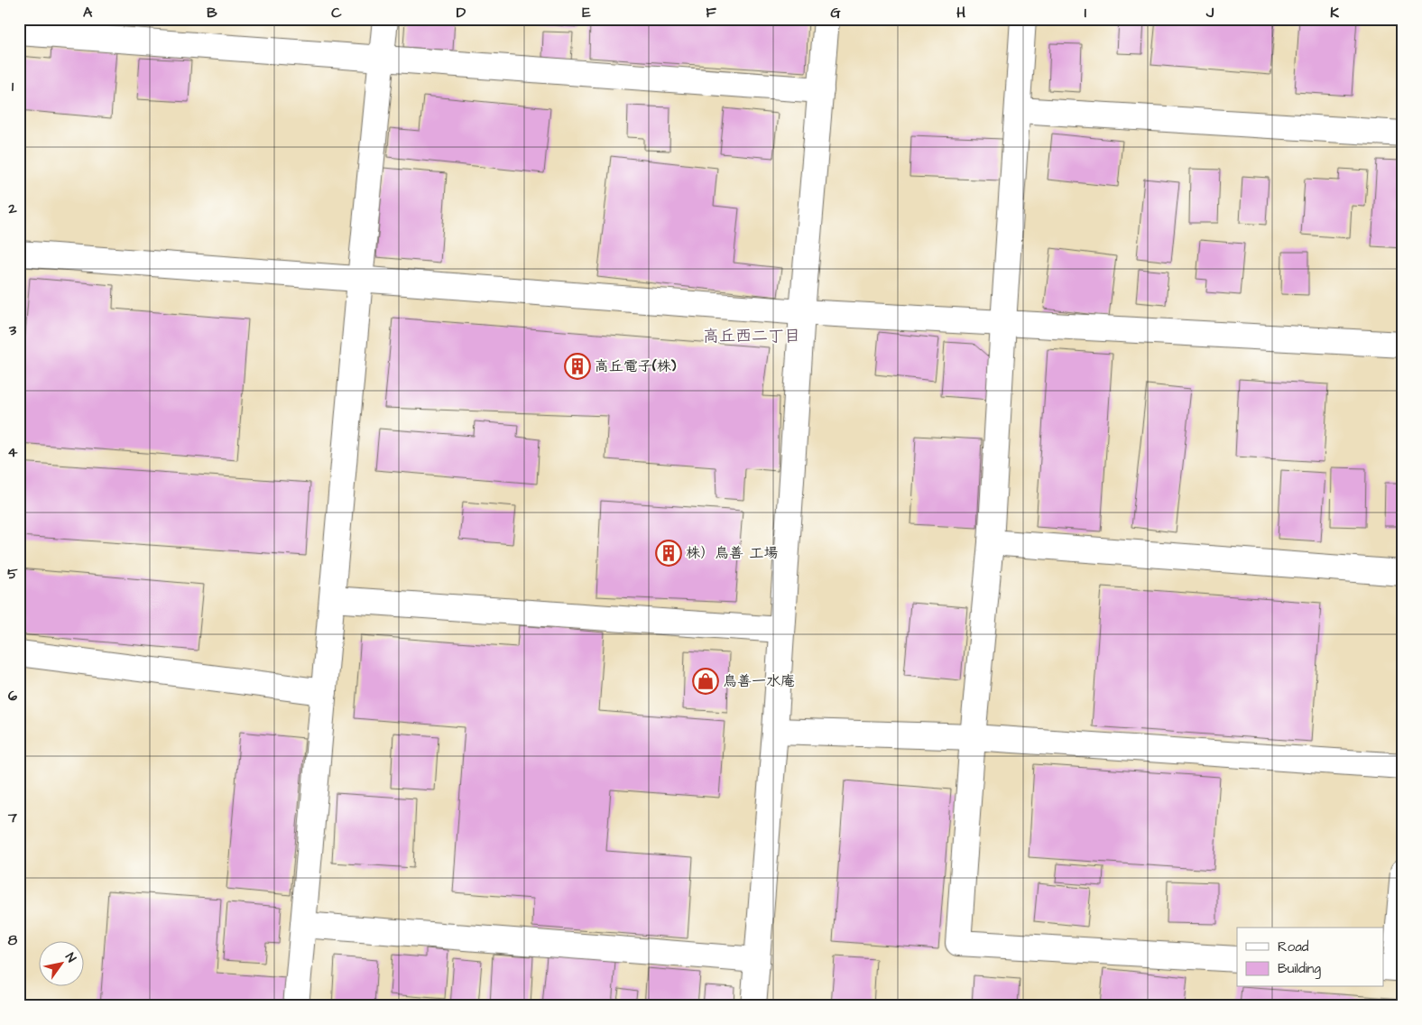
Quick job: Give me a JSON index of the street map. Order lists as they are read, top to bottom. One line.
{"districts":["高丘西二丁目"],"places":{"building":["高丘電子(株)","株）鳥善 工場"],"shop":["鳥善一水庵"]},"legend":["Road","Building"],"north":"top right","grid":{"columns":["A","B","C","D","E","F","G","H","I","J","K"],"rows":["1","2","3","4","5","6","7","8"]}}
